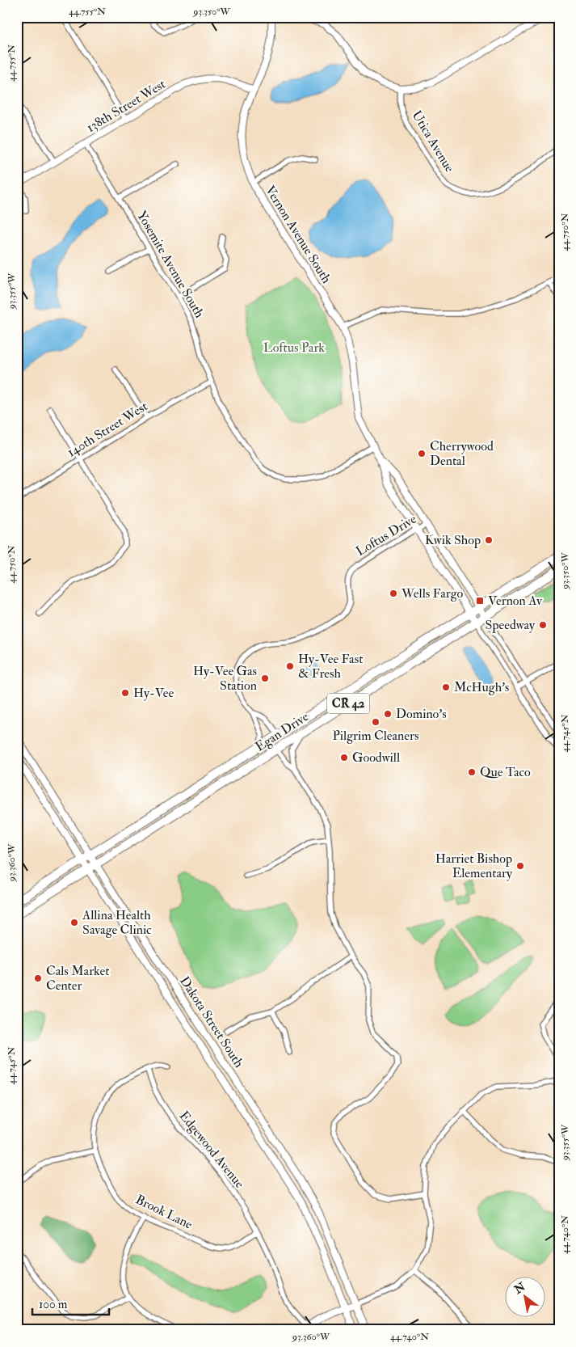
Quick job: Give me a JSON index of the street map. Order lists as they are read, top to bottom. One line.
{"streets":{"highway":["CR 42","Egan Drive"],"street":["138th Street West","Utica Avenue","Vernon Avenue South","Yosemite Avenue South","140th Street West","Loftus Drive","Dakota Street South","Edgewood Avenue","Brook Lane"]},"crossings":[["138th Street West","Vernon Avenue South"],["138th Street West","Yosemite Avenue South"],["Vernon Avenue South","Yosemite Avenue South"],["Vernon Avenue South","Loftus Drive"],["Vernon Avenue South","Egan Drive"],["Yosemite Avenue South","140th Street West"],["Egan Drive","Dakota Street South"],["Edgewood Avenue","Brook Lane"]],"parks":["Loftus Park"],"places":{"other":["Cherrywood Dental","Kwik Shop","Wells Fargo","Speedway","Hy-Vee Fast & Fresh","Hy-Vee Gas Station","McHugh's","Hy-Vee","Domino's","Pilgrim Cleaners","Goodwill","Que Taco","Harriet Bishop Elementary","Allina Health Savage Clinic","Cals Market Center"],"transit":["Vernon Av"]},"scale_bar":"100 m","north":"top left","coordinates":["44.755°N","93.350°W","44.750°N","93.355°W","44.745°N","93.360°W","44.740°N"]}
